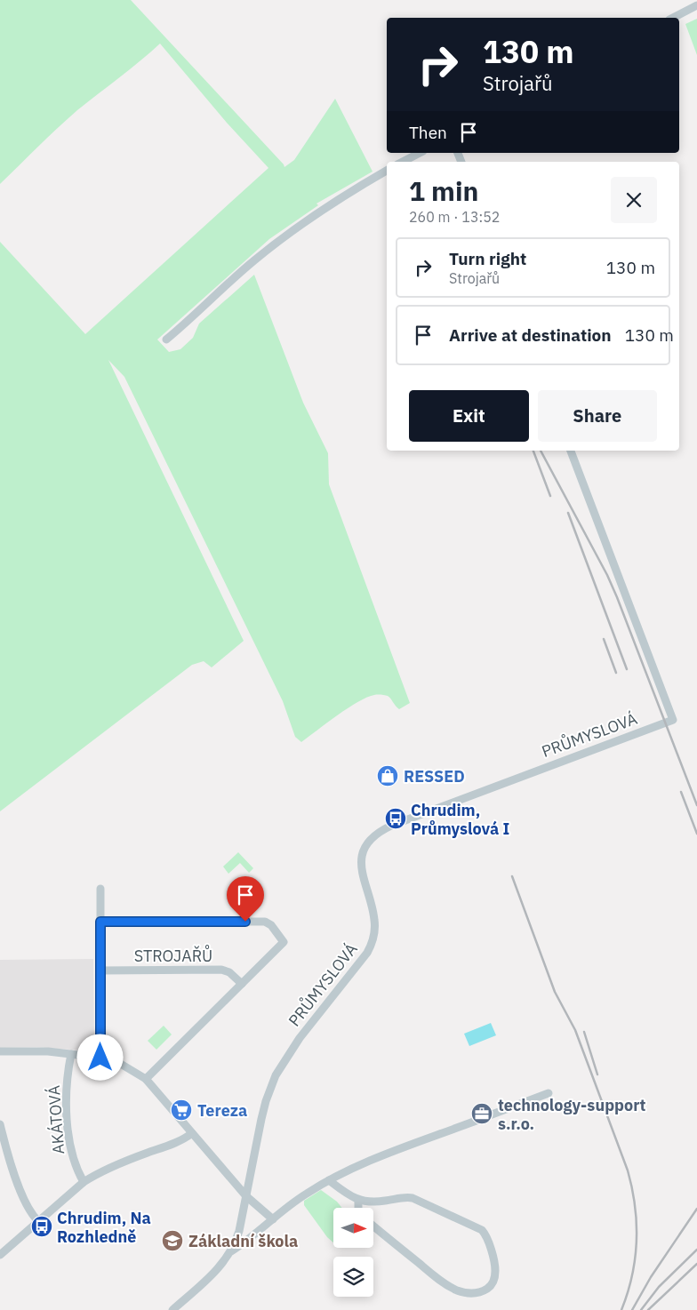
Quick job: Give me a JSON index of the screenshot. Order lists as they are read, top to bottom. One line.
{"streets":{"street":["PRŮMYSLOVÁ","STROJAŘŮ","AKÁTOVÁ"]},"places":{"shop":["RESSED"],"bus stop":["Chrudim, Průmyslová I","Chrudim, Na Rozhledně"],"supermarket":["Tereza"],"office":["technology-support s.r.o."],"school or university":["Základní škola"]},"north":"right","page":{"turn":["130 m","Strojařů"],"then":"Then","heading":["1 min","260 m · 13:52"],"list":[{"name":"Turn right","note":"Strojařů","value":"130 m"},{"name":"Arrive at destination","value":"130 m"}],"buttons":["Exit","Share"]}}
